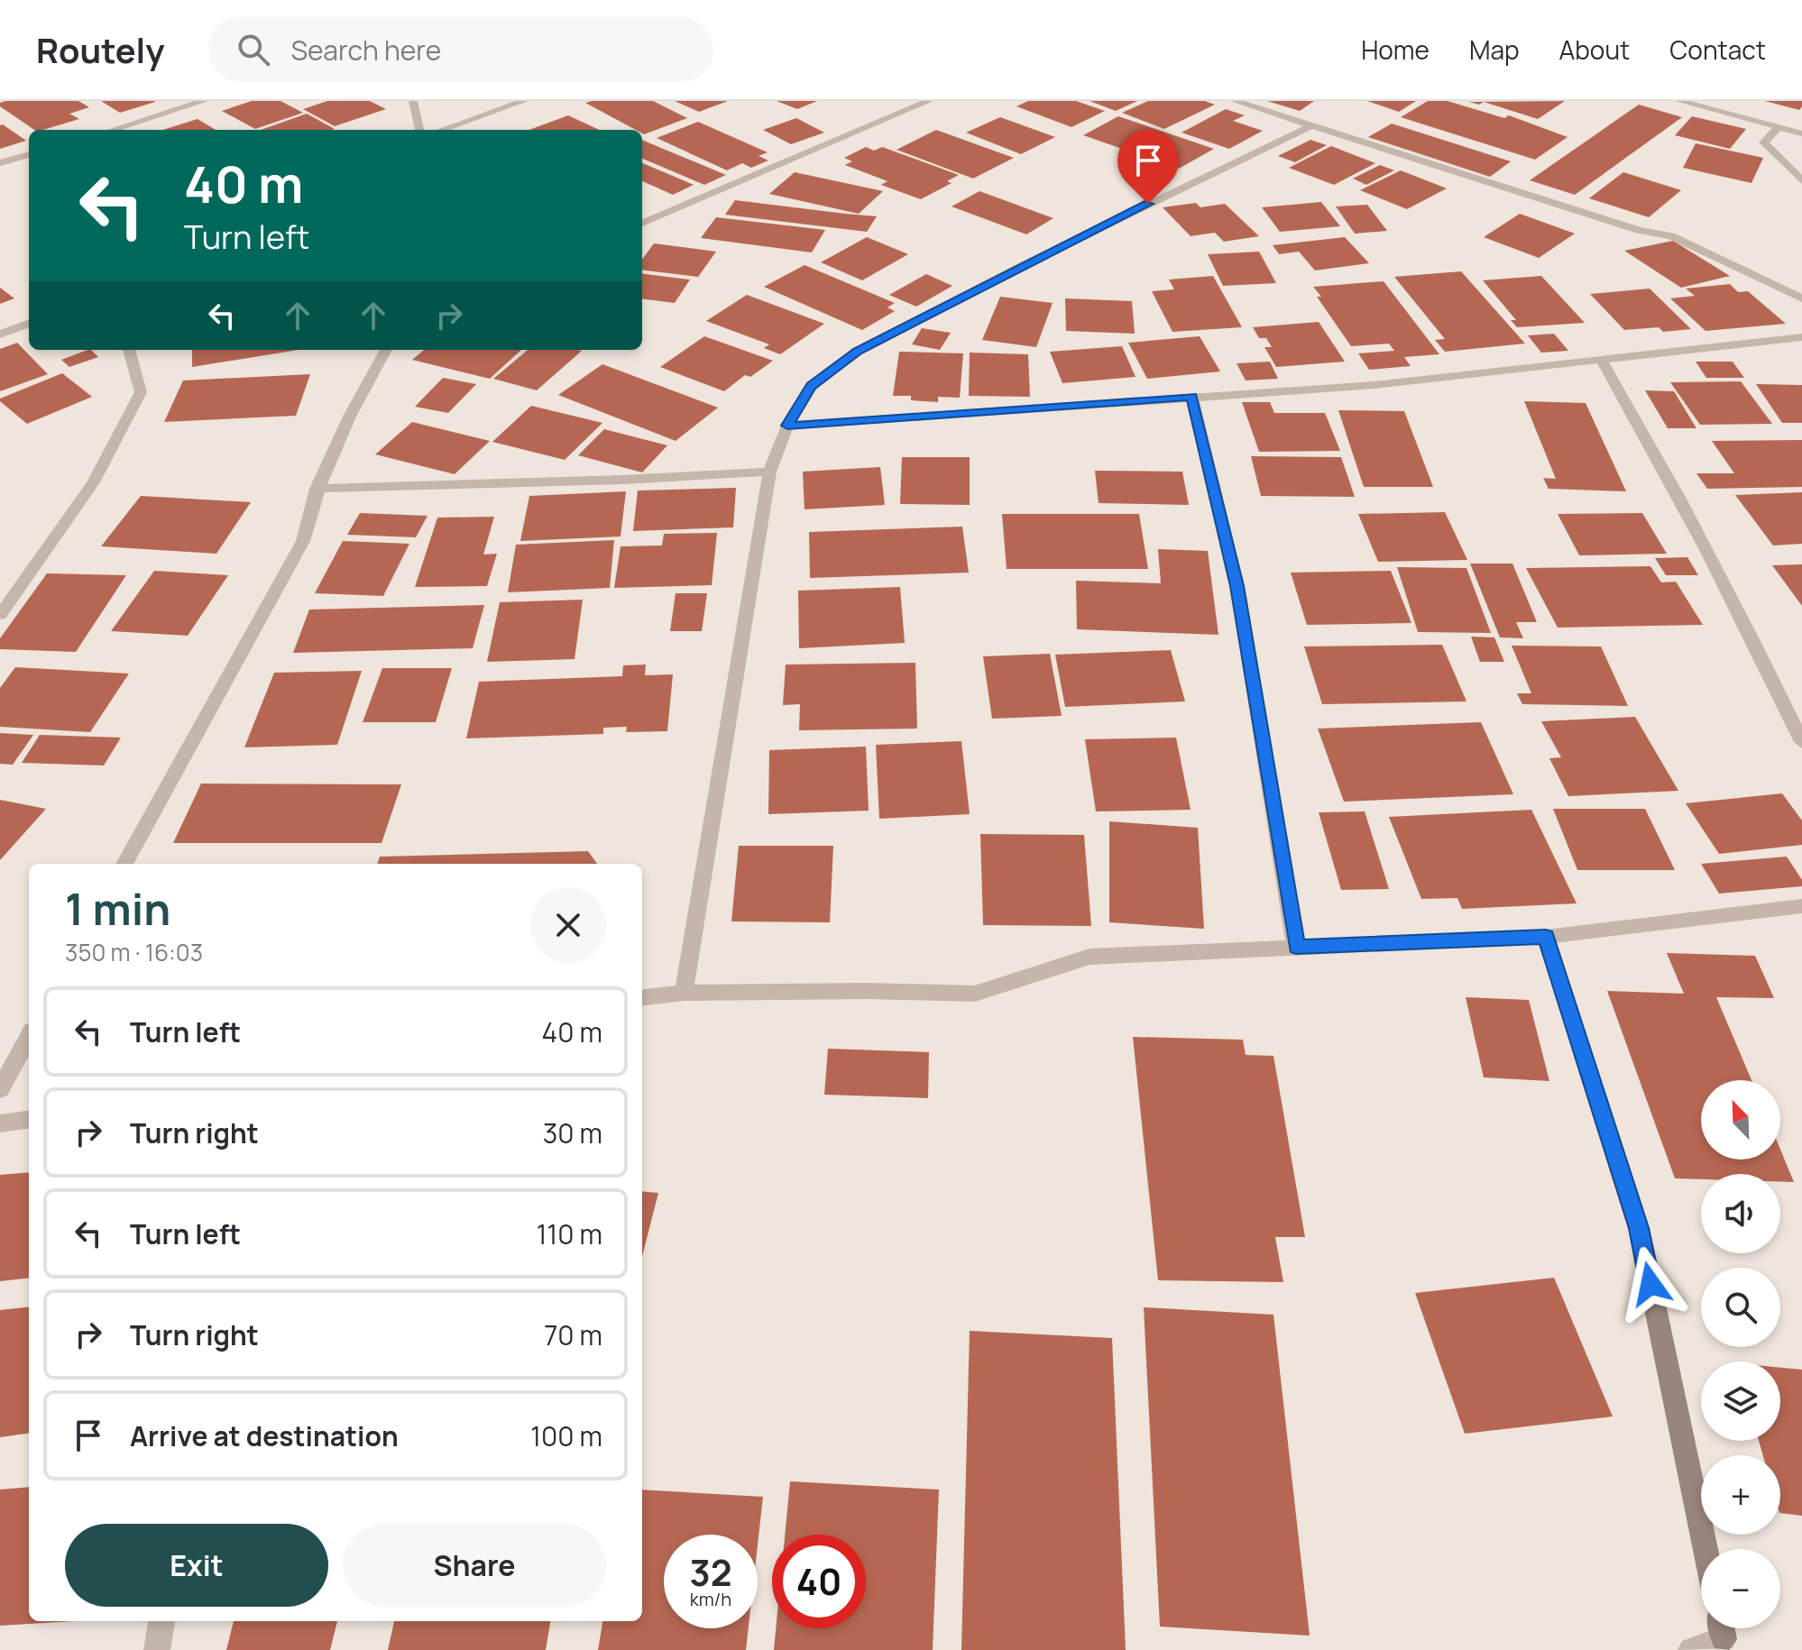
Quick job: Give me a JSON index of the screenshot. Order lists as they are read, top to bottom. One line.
{"north":"top left","page":{"header":"Routely","search":"Search here","nav":["Home","Map","About","Contact"],"turn":["40 m","Turn left"],"heading":["1 min","350 m · 16:03"],"list":[{"name":"Turn left","value":"40 m"},{"name":"Turn right","value":"30 m"},{"name":"Turn left","value":"110 m"},{"name":"Turn right","value":"70 m"},{"name":"Arrive at destination","value":"100 m"}],"map_buttons":["+","−"],"buttons":["Exit","Share"],"speed":"32 km/h","limit":"40"}}
